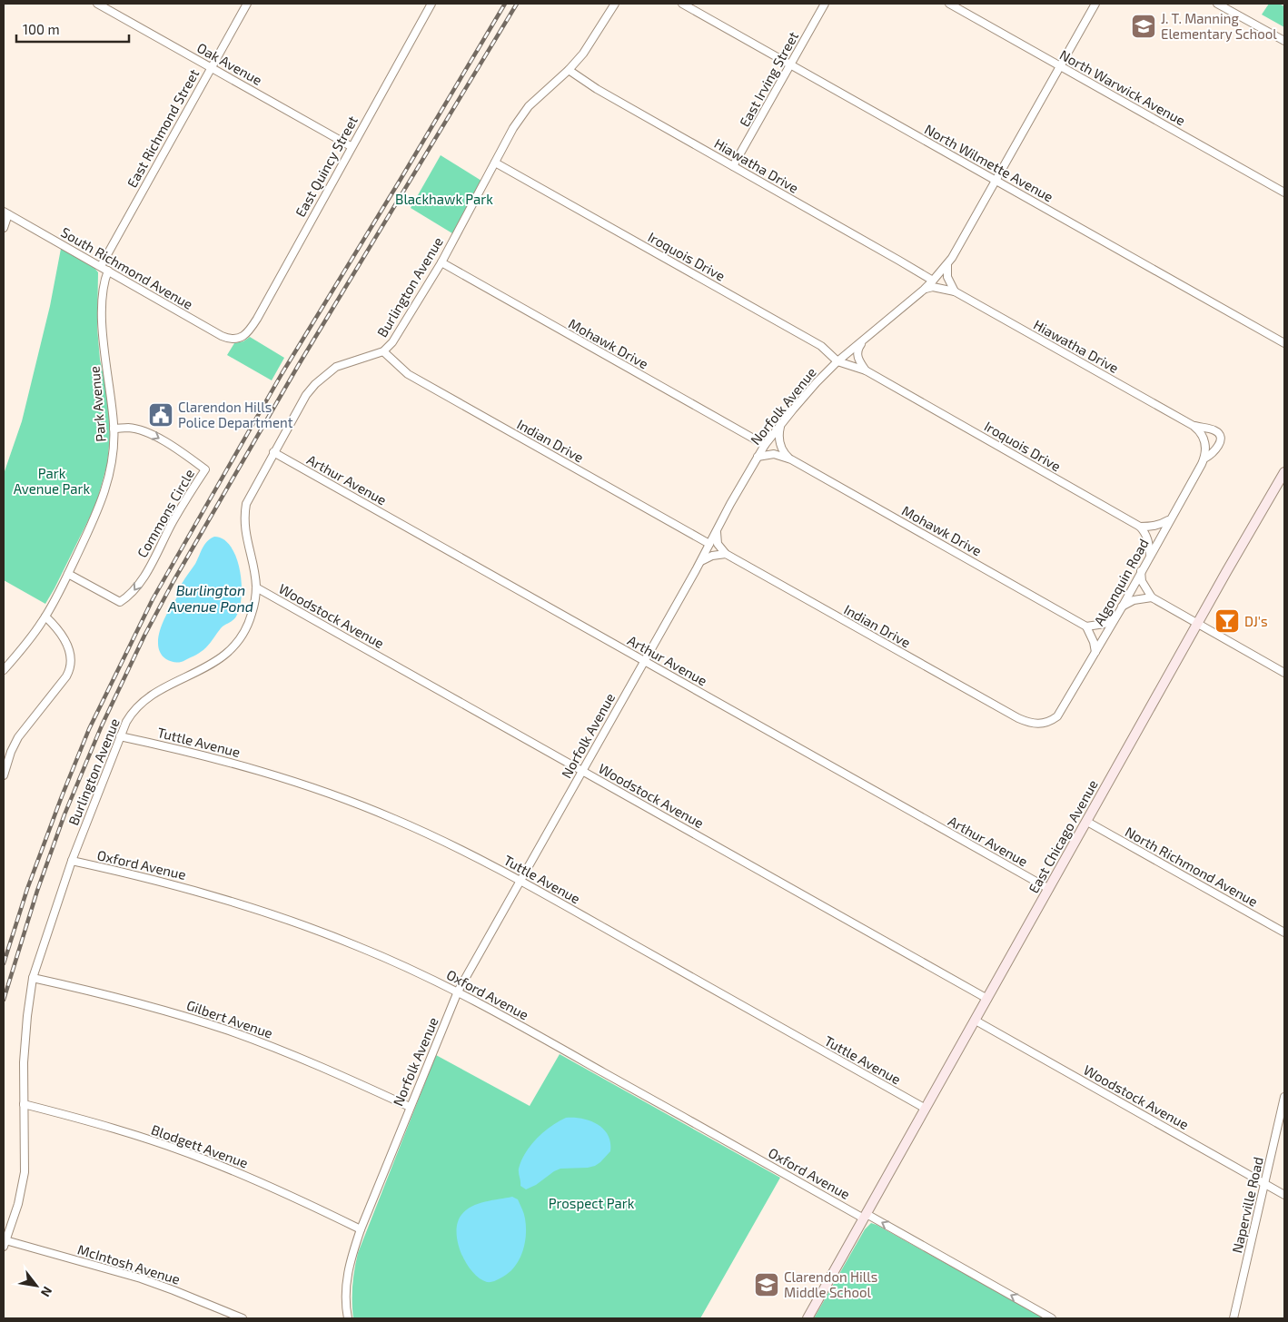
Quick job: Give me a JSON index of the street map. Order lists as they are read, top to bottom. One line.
{"streets":{"main road":["East Chicago Avenue"],"street":["Oak Avenue","East Irving Street","North Warwick Avenue","East Richmond Street","North Wilmette Avenue","Hiawatha Drive","East Quincy Street","Iroquois Drive","South Richmond Avenue","Burlington Avenue","Mohawk Drive","Park Avenue","Norfolk Avenue","Indian Drive","Arthur Avenue","Commons Circle","Algonquin Road","Woodstock Avenue","Tuttle Avenue","Oxford Avenue","North Richmond Avenue","Gilbert Avenue","Blodgett Avenue","Naperville Road","McIntosh Avenue"]},"crossings":[["Oak Avenue","East Richmond Street"],["Oak Avenue","East Quincy Street"],["East Irving Street","North Wilmette Avenue"],["East Irving Street","Hiawatha Drive"],["North Warwick Avenue","Norfolk Avenue"],["East Richmond Street","South Richmond Avenue"],["North Wilmette Avenue","Norfolk Avenue"],["Hiawatha Drive","Burlington Avenue"],["Hiawatha Drive","Norfolk Avenue"],["Hiawatha Drive","Algonquin Road"],["East Quincy Street","South Richmond Avenue"],["Iroquois Drive","Burlington Avenue"],["Iroquois Drive","Norfolk Avenue"],["South Richmond Avenue","Park Avenue"],["Burlington Avenue","Mohawk Drive"],["Burlington Avenue","Indian Drive"],["Burlington Avenue","Arthur Avenue"],["Burlington Avenue","Woodstock Avenue"],["Burlington Avenue","Tuttle Avenue"],["Burlington Avenue","Oxford Avenue"],["Burlington Avenue","Gilbert Avenue"],["Burlington Avenue","Blodgett Avenue"],["Burlington Avenue","McIntosh Avenue"],["Mohawk Drive","Norfolk Avenue"],["Park Avenue","Commons Circle"],["Norfolk Avenue","Indian Drive"],["Norfolk Avenue","Arthur Avenue"],["Norfolk Avenue","Woodstock Avenue"],["Norfolk Avenue","Tuttle Avenue"],["Norfolk Avenue","Oxford Avenue"],["Norfolk Avenue","Gilbert Avenue"],["Norfolk Avenue","Blodgett Avenue"],["Indian Drive","Algonquin Road"],["Arthur Avenue","East Chicago Avenue"],["Woodstock Avenue","East Chicago Avenue"],["Woodstock Avenue","Naperville Road"],["Tuttle Avenue","East Chicago Avenue"],["East Chicago Avenue","Oxford Avenue"],["East Chicago Avenue","North Richmond Avenue"]],"water":["Burlington Avenue Pond"],"parks":["Blackhawk Park","Park Avenue Park","Prospect Park"],"places":{"school or university":["J. T. Manning Elementary School","Clarendon Hills Middle School"],"public building":["Clarendon Hills Police Department"],"bar":["DJ's"]},"scale_bar":"100 m","north":"bottom right"}
